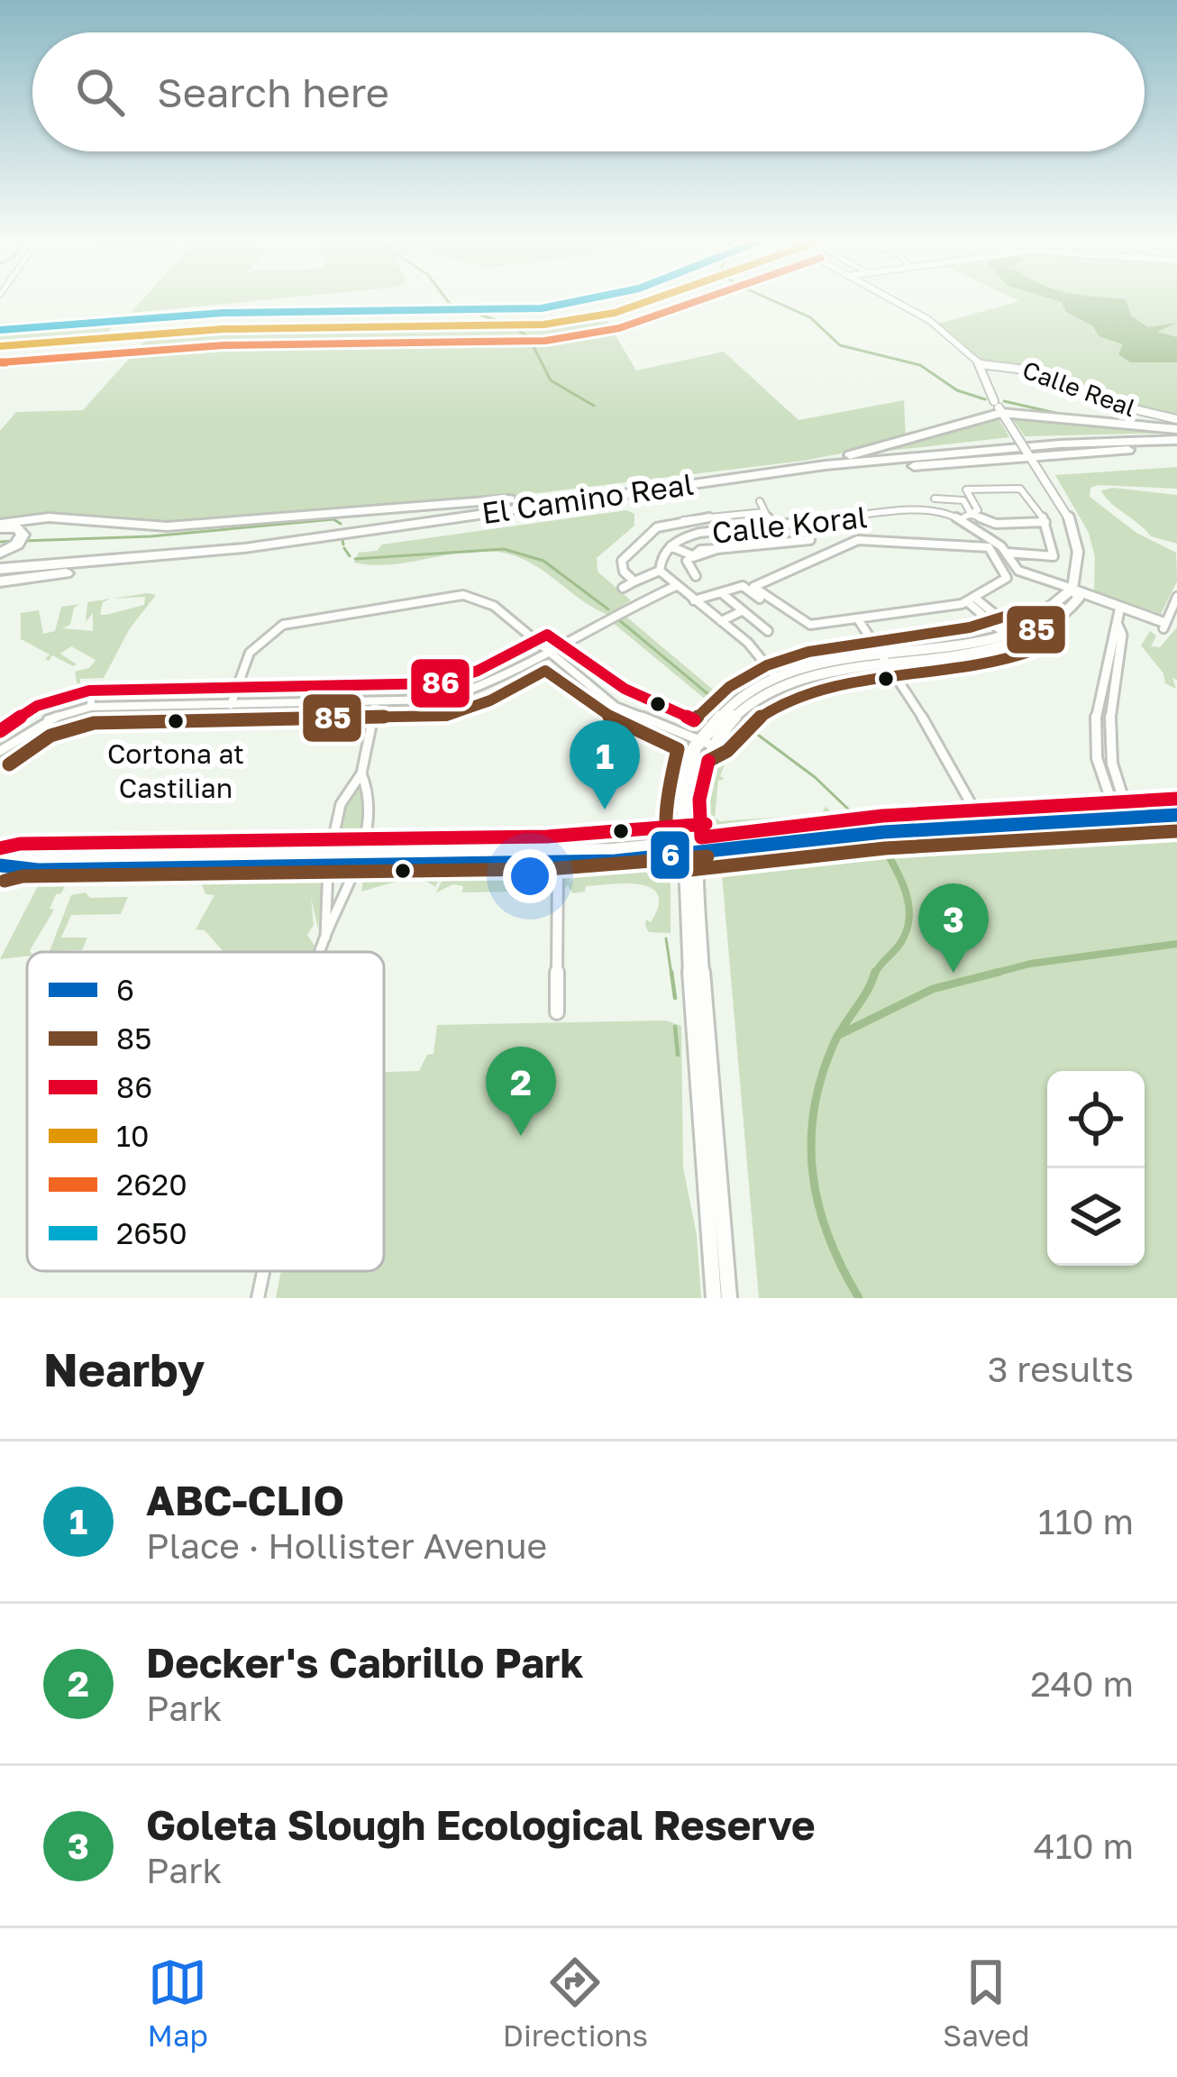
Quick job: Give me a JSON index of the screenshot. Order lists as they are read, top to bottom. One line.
{"streets":{"highway":["El Camino Real"],"main road":["Calle Real"],"street":["Calle Koral"]},"places":["Cortona at Castilian"],"lines":["transit line 10","transit line 2620","transit line 2650","transit line 85","transit line 86","transit line 6"],"legend":["6","85","86","10","2620","2650"],"page":{"search":"Search here","pins":["1","3","2"],"heading":["Nearby","3 results"],"list":[{"mark":"1","name":"ABC-CLIO","note":"Place · Hollister Avenue","value":"110 m"},{"mark":"2","name":"Decker's Cabrillo Park","note":"Park","value":"240 m"},{"mark":"3","name":"Goleta Slough Ecological Reserve","note":"Park","value":"410 m"}],"nav":["Map","Directions","Saved"]}}
